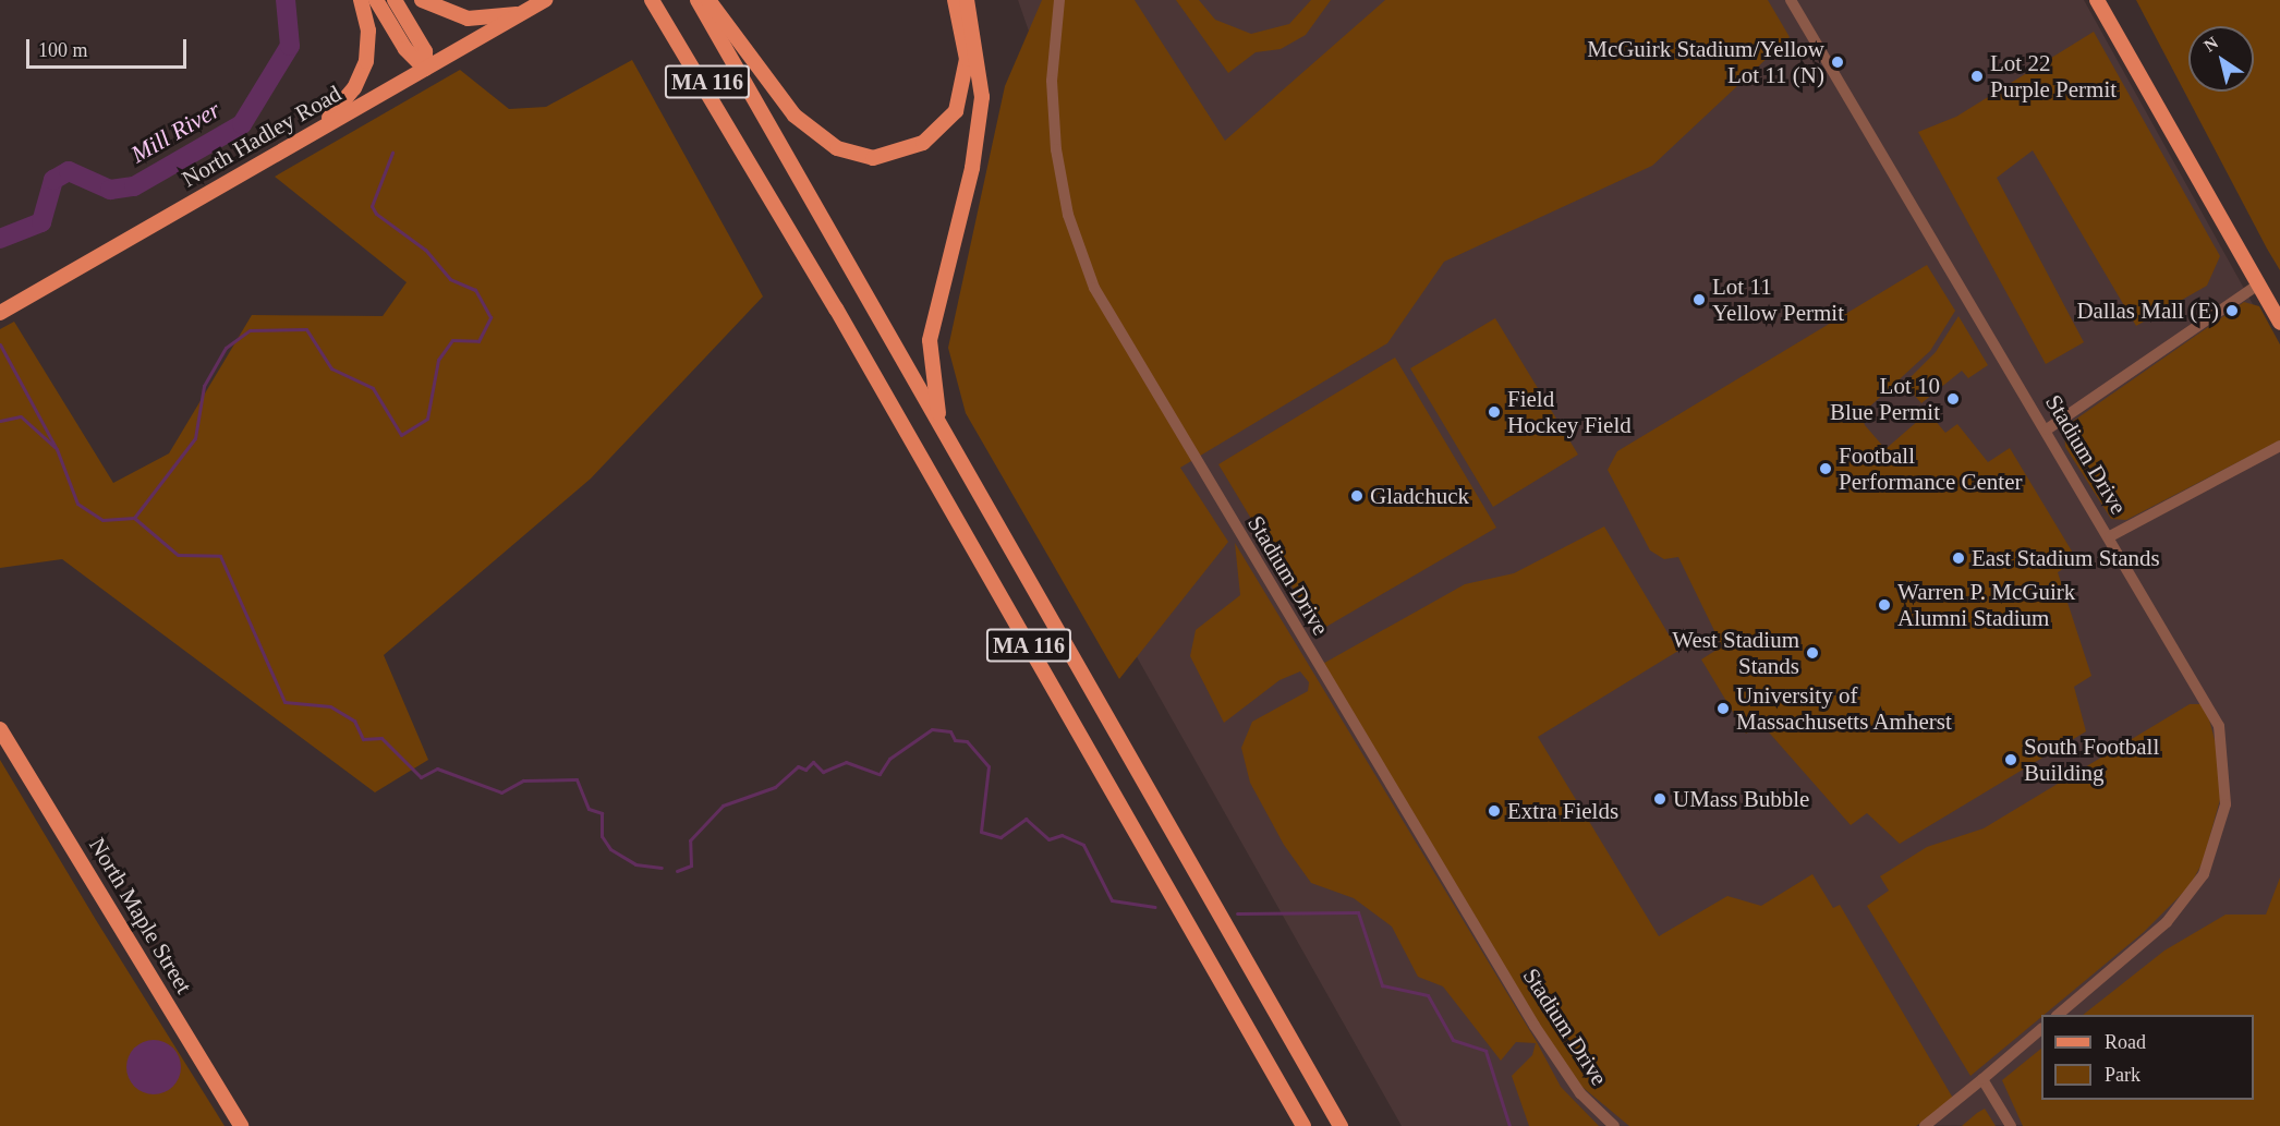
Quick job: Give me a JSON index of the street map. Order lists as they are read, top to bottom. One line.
{"streets":{"main road":["MA 116","North Hadley Road","North Maple Street"],"street":["Stadium Drive"]},"water":["Mill River"],"places":["McGuirk Stadium/Yellow Lot 11 (N)","Lot 22 Purple Permit","Lot 11 Yellow Permit","Dallas Mall (E)","Lot 10 Blue Permit","Field Hockey Field","Football Performance Center","Gladchuck","East Stadium Stands","Warren P. McGuirk Alumni Stadium","West Stadium Stands","University of Massachusetts Amherst","South Football Building","UMass Bubble","Extra Fields"],"legend":["Road","Park"],"scale_bar":"100 m","north":"top left"}
